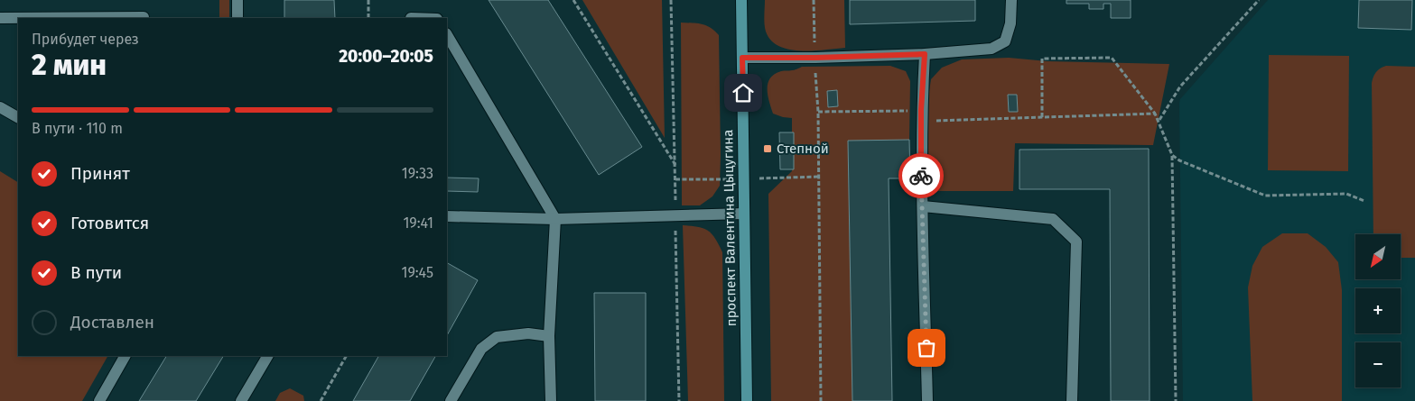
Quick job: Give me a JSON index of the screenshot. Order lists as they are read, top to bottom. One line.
{"streets":{"main road":["проспект Валентина Цыцугина"]},"places":{"transit":["Степной"]},"north":"bottom left","page":{"heading":["2 мин","Прибудет через","20:00–20:05"],"bar":"В пути · 110 m","list":[["Принят","19:33"],["Готовится","19:41"],["В пути","19:45"],"Доставлен"],"map_buttons":["+","−"]}}
